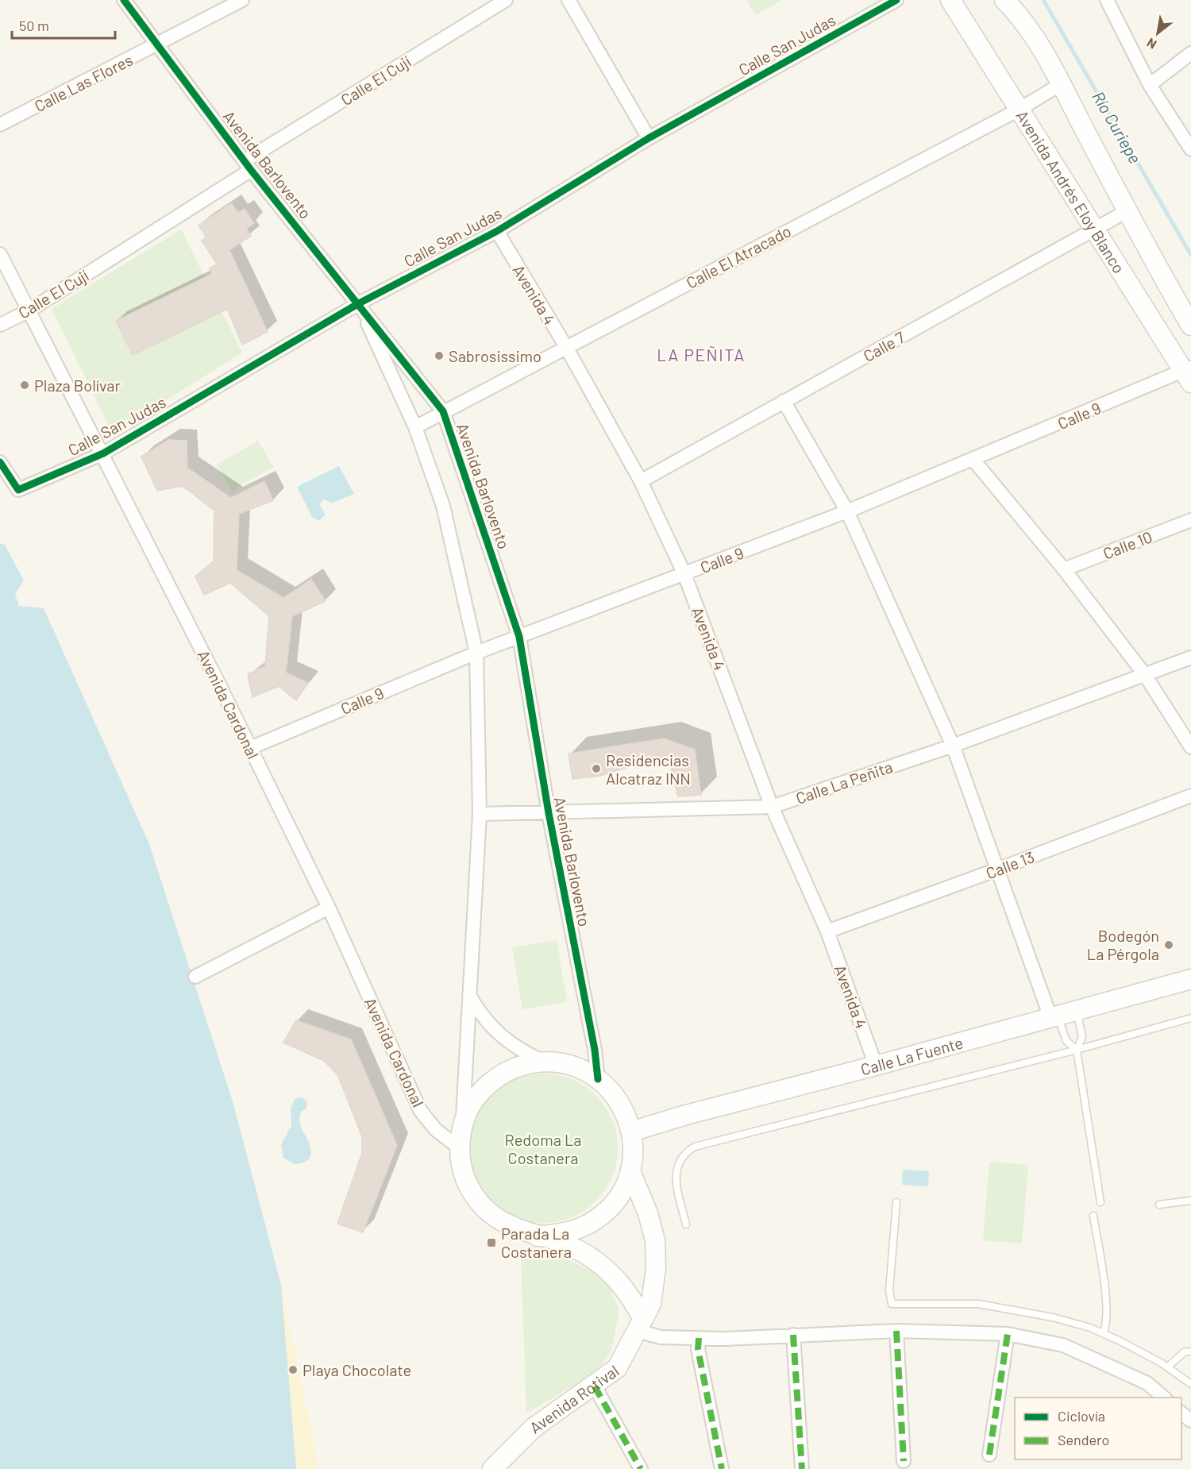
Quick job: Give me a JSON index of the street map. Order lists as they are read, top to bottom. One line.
{"streets":{"main road":["Avenida Andrés Eloy Blanco","Calle La Fuente","Avenida Rotival"],"street":["Calle San Judas","Calle El Cují","Calle Las Flores","Avenida Barlovento","Calle El Atracado","Avenida 4","Calle 7","Calle 9","Calle 10","Avenida Cardonal","Calle La Peñita","Calle 13"]},"crossings":[["Calle San Judas","Avenida Barlovento"],["Calle San Judas","Avenida 4"],["Calle San Judas","Avenida Cardonal"],["Calle El Cují","Avenida Barlovento"],["Calle El Cují","Avenida Cardonal"],["Calle Las Flores","Avenida Barlovento"],["Avenida Barlovento","Calle El Atracado"],["Avenida Barlovento","Calle 9"],["Avenida Barlovento","Calle La Peñita"],["Avenida Andrés Eloy Blanco","Calle El Atracado"],["Avenida Andrés Eloy Blanco","Calle 7"],["Avenida Andrés Eloy Blanco","Calle 9"],["Calle El Atracado","Avenida 4"],["Avenida 4","Calle 7"],["Avenida 4","Calle 9"],["Avenida 4","Calle La Peñita"],["Avenida 4","Calle 13"],["Avenida 4","Calle La Fuente"],["Calle 9","Avenida Cardonal"]],"districts":["LA PEÑITA"],"water":["Río Curiepe"],"parks":["Redoma La Costanera"],"places":{"other":["Sabrosissimo","Plaza Bolívar","Residencias Alcatraz INN","Bodegón La Pérgola","Playa Chocolate"],"transit":["Parada La Costanera"]},"legend":["Ciclovía","Sendero"],"scale_bar":"50 m","north":"bottom left"}
